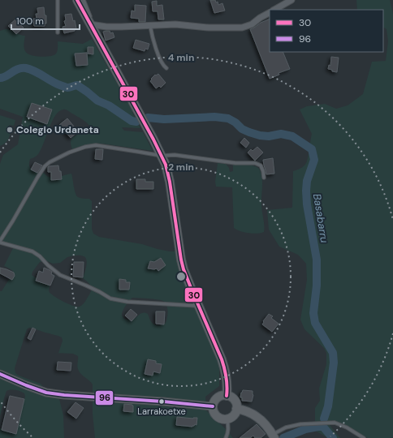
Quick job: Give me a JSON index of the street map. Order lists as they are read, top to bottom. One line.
{"water":["Basabarru"],"places":["Colegio Urdaneta","Larrakoetxe"],"lines":["transit line 30","transit line 96"],"legend":["30","96"],"scale_bar":"100 m","rings":["4 min","2 min"]}
